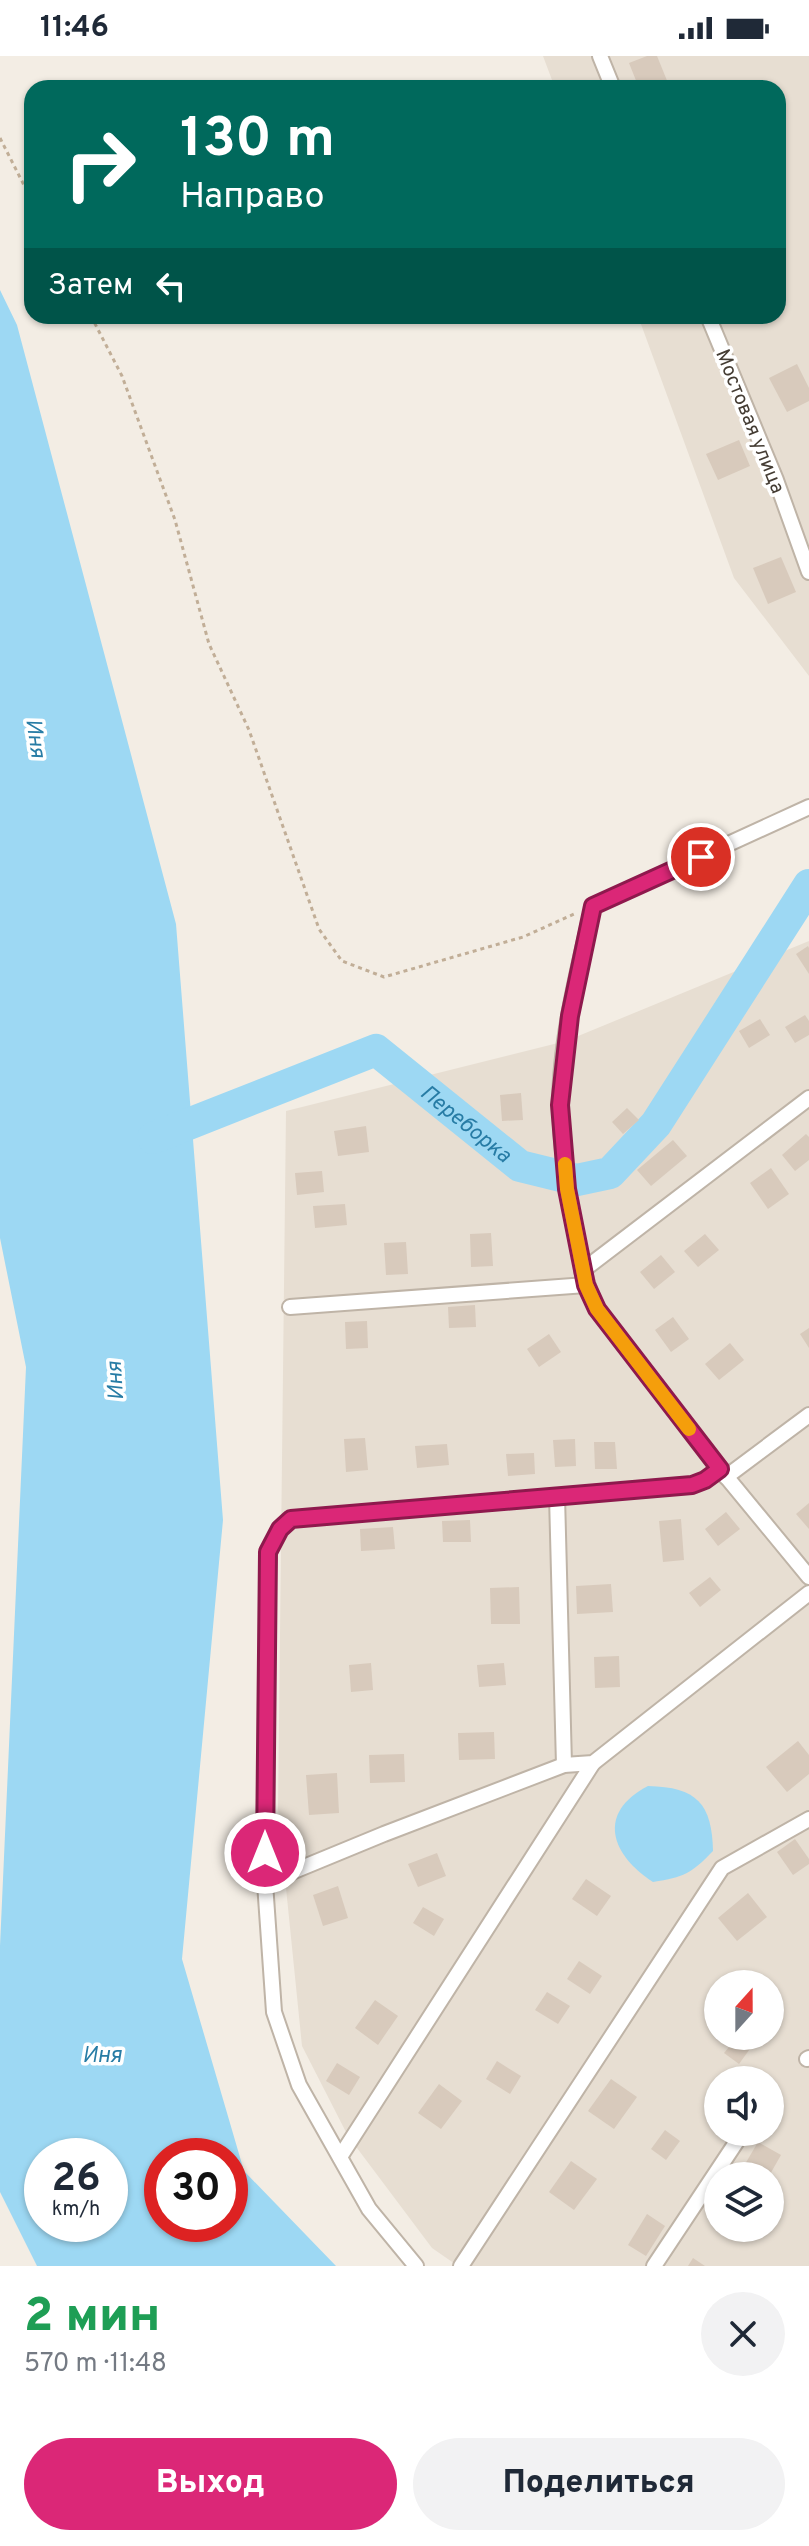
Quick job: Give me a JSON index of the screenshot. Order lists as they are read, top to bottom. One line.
{"streets":{"street":["Мостовая улица"]},"water":["Иня","Переборка"],"north":"top","page":{"status":"11:46","turn":["130 m","Направо"],"then":"Затем","speed":"26 km/h","limit":"30","heading":["2 мин","570 m · 11:48"],"buttons":["Выход","Поделиться"]}}
